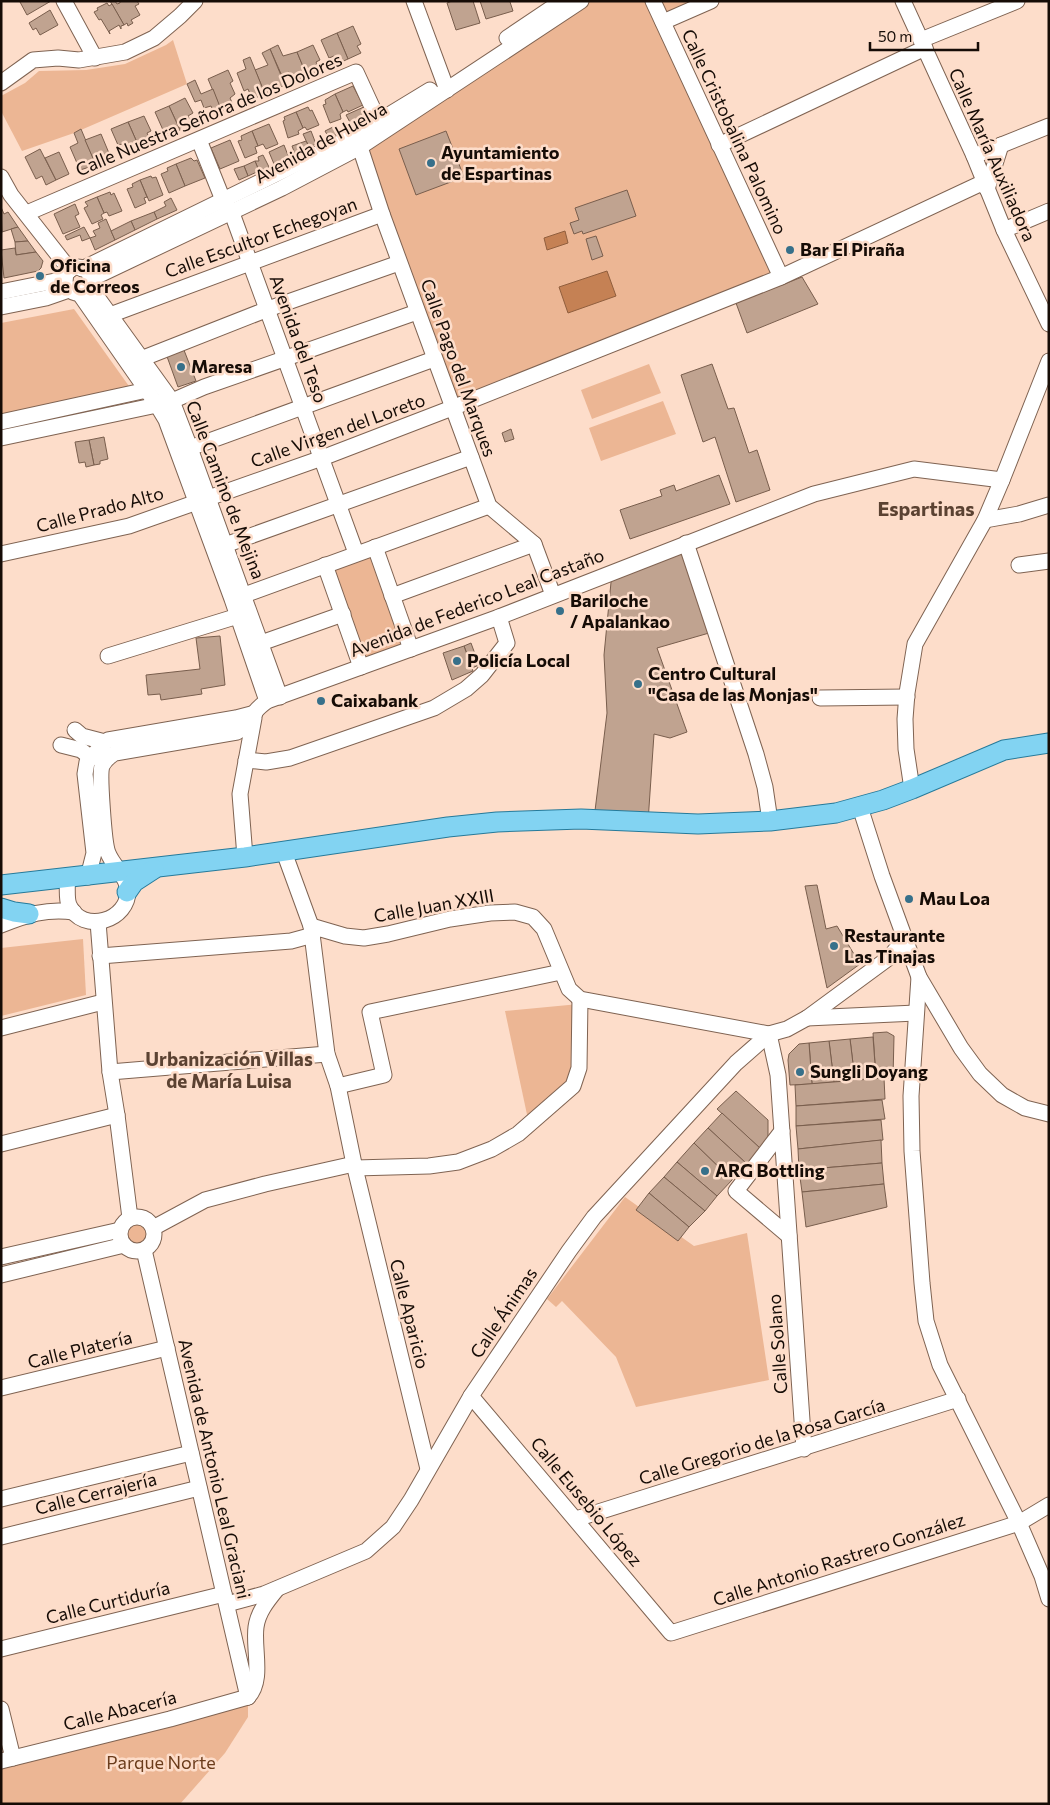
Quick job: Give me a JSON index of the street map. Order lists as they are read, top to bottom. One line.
{"streets":{"street":["Calle Nuestra Señora de los Dolores","Calle Cristobalina Palomino","Avenida de Huelva","Calle María Auxiliadora","Calle Escultor Echegoyan","Avenida del Teso","Calle Pago del Marques","Calle Virgen del Loreto","Calle Camino de Mejina","Calle Prado Alto","Avenida de Federico Leal Castaño","Calle Juan XXIII","Calle Ánimas","Calle Aparicio","Calle Solano","Calle Platería","Calle Gregorio de la Rosa García","Avenida de Antonio Leal Graciani","Calle Cerrajería","Calle Eusebio López","Calle Antonio Rastrero González","Calle Curtiduría","Calle Abacería"]},"crossings":[["Calle Nuestra Señora de los Dolores","Avenida de Huelva"],["Calle Nuestra Señora de los Dolores","Avenida del Teso"],["Calle Nuestra Señora de los Dolores","Calle Camino de Mejina"],["Calle Cristobalina Palomino","Calle Virgen del Loreto"],["Avenida de Huelva","Avenida del Teso"],["Avenida de Huelva","Calle Pago del Marques"],["Avenida de Huelva","Calle Camino de Mejina"],["Calle María Auxiliadora","Calle Virgen del Loreto"],["Calle Escultor Echegoyan","Avenida del Teso"],["Calle Escultor Echegoyan","Calle Pago del Marques"],["Calle Escultor Echegoyan","Calle Camino de Mejina"],["Avenida del Teso","Calle Virgen del Loreto"],["Calle Pago del Marques","Calle Virgen del Loreto"],["Calle Pago del Marques","Avenida de Federico Leal Castaño"],["Calle Virgen del Loreto","Calle Camino de Mejina"],["Calle Virgen del Loreto","Calle Prado Alto"],["Calle Camino de Mejina","Calle Prado Alto"],["Calle Camino de Mejina","Avenida de Federico Leal Castaño"],["Calle Juan XXIII","Calle Aparicio"],["Calle Ánimas","Calle Aparicio"],["Calle Ánimas","Calle Solano"],["Calle Ánimas","Avenida de Antonio Leal Graciani"],["Calle Ánimas","Calle Eusebio López"],["Calle Ánimas","Calle Curtiduría"],["Calle Solano","Calle Gregorio de la Rosa García"],["Calle Platería","Avenida de Antonio Leal Graciani"],["Calle Gregorio de la Rosa García","Calle Eusebio López"],["Avenida de Antonio Leal Graciani","Calle Cerrajería"],["Avenida de Antonio Leal Graciani","Calle Curtiduría"],["Avenida de Antonio Leal Graciani","Calle Abacería"],["Calle Eusebio López","Calle Antonio Rastrero González"]],"districts":["Espartinas","Urbanización Villas de María Luisa"],"parks":["Parque Norte"],"places":["Ayuntamiento de Espartinas","Bar El Piraña","Oficina de Correos","Maresa","Bariloche / Apalankao","Policía Local","Centro Cultural \"Casa de las Monjas\"","Caixabank","Mau Loa","Restaurante Las Tinajas","Sungli Doyang","ARG Bottling"],"scale_bar":"50 m"}
